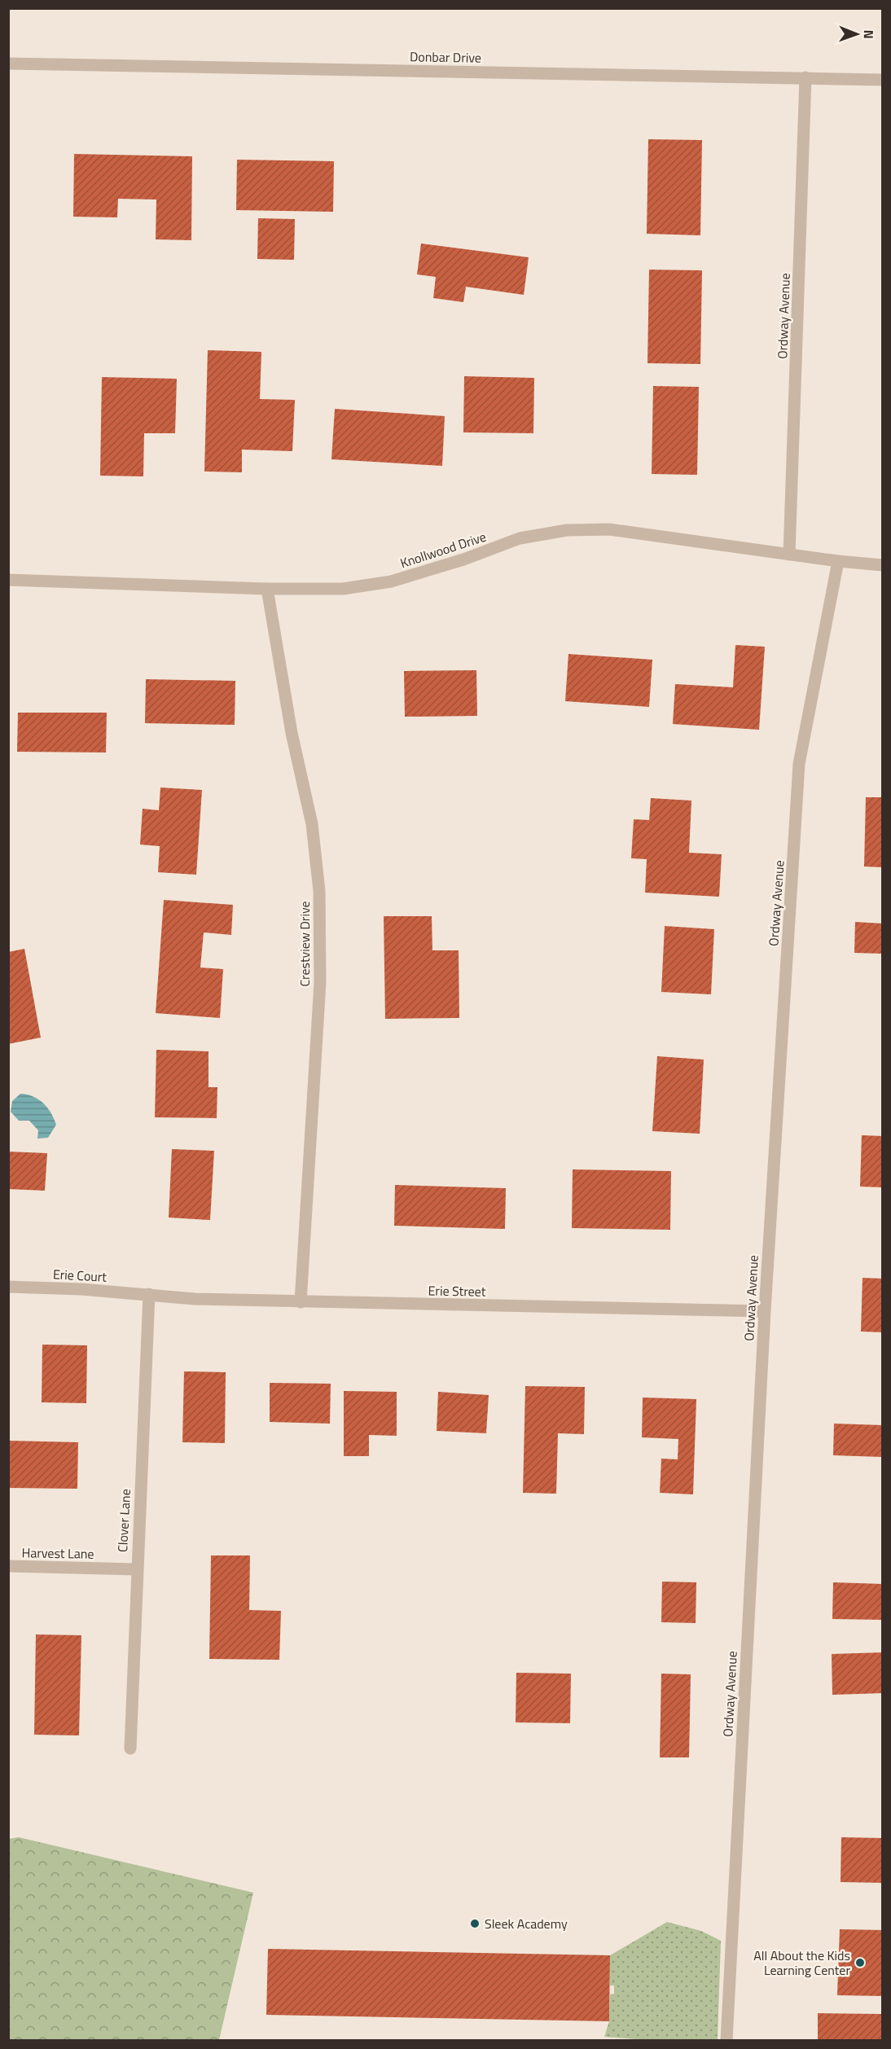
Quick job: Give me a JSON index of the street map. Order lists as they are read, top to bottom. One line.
{"streets":{"street":["Donbar Drive","Ordway Avenue","Knollwood Drive","Crestview Drive","Erie Court","Erie Street","Clover Lane","Harvest Lane"]},"crossings":[["Donbar Drive","Ordway Avenue"],["Ordway Avenue","Knollwood Drive"],["Ordway Avenue","Erie Street"],["Knollwood Drive","Crestview Drive"],["Crestview Drive","Erie Street"],["Erie Court","Erie Street"],["Erie Court","Clover Lane"],["Erie Street","Clover Lane"],["Clover Lane","Harvest Lane"]],"places":["Sleek Academy","All About the Kids Learning Center"],"north":"right"}
